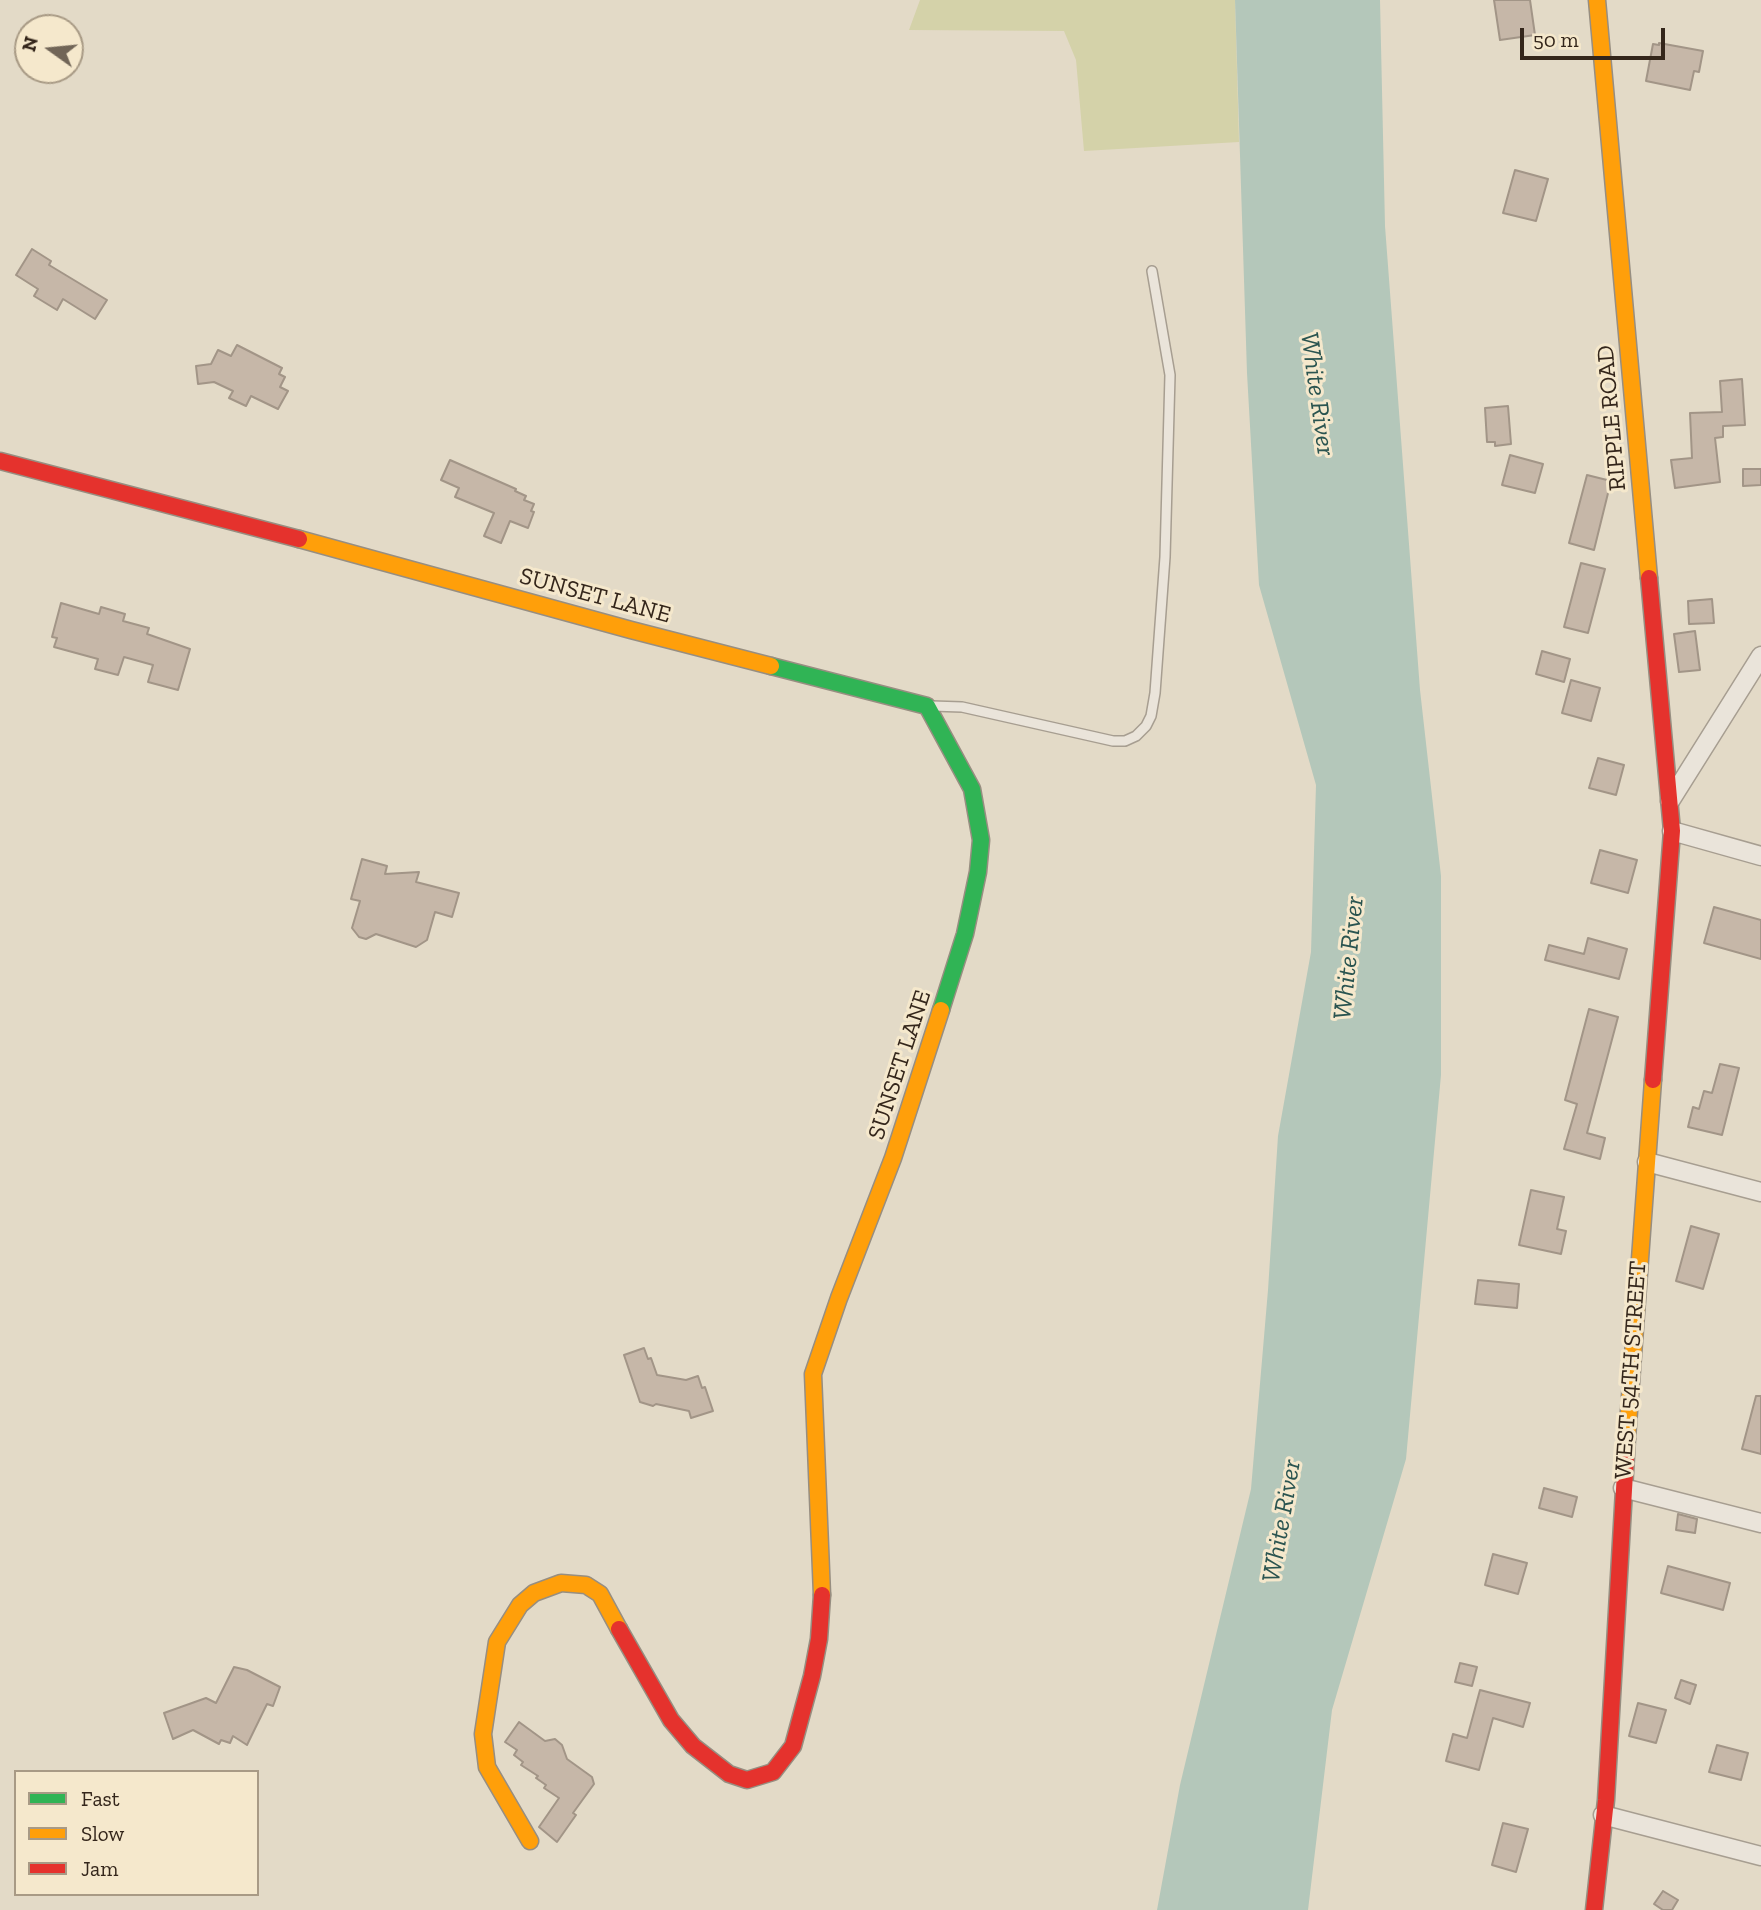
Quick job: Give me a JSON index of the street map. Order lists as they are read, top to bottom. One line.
{"streets":{"street":["RIPPLE ROAD","SUNSET LANE","WEST 54TH STREET"]},"crossings":[["RIPPLE ROAD","WEST 54TH STREET"]],"water":["White River"],"legend":["Fast","Slow","Jam"],"scale_bar":"50 m","north":"left"}
